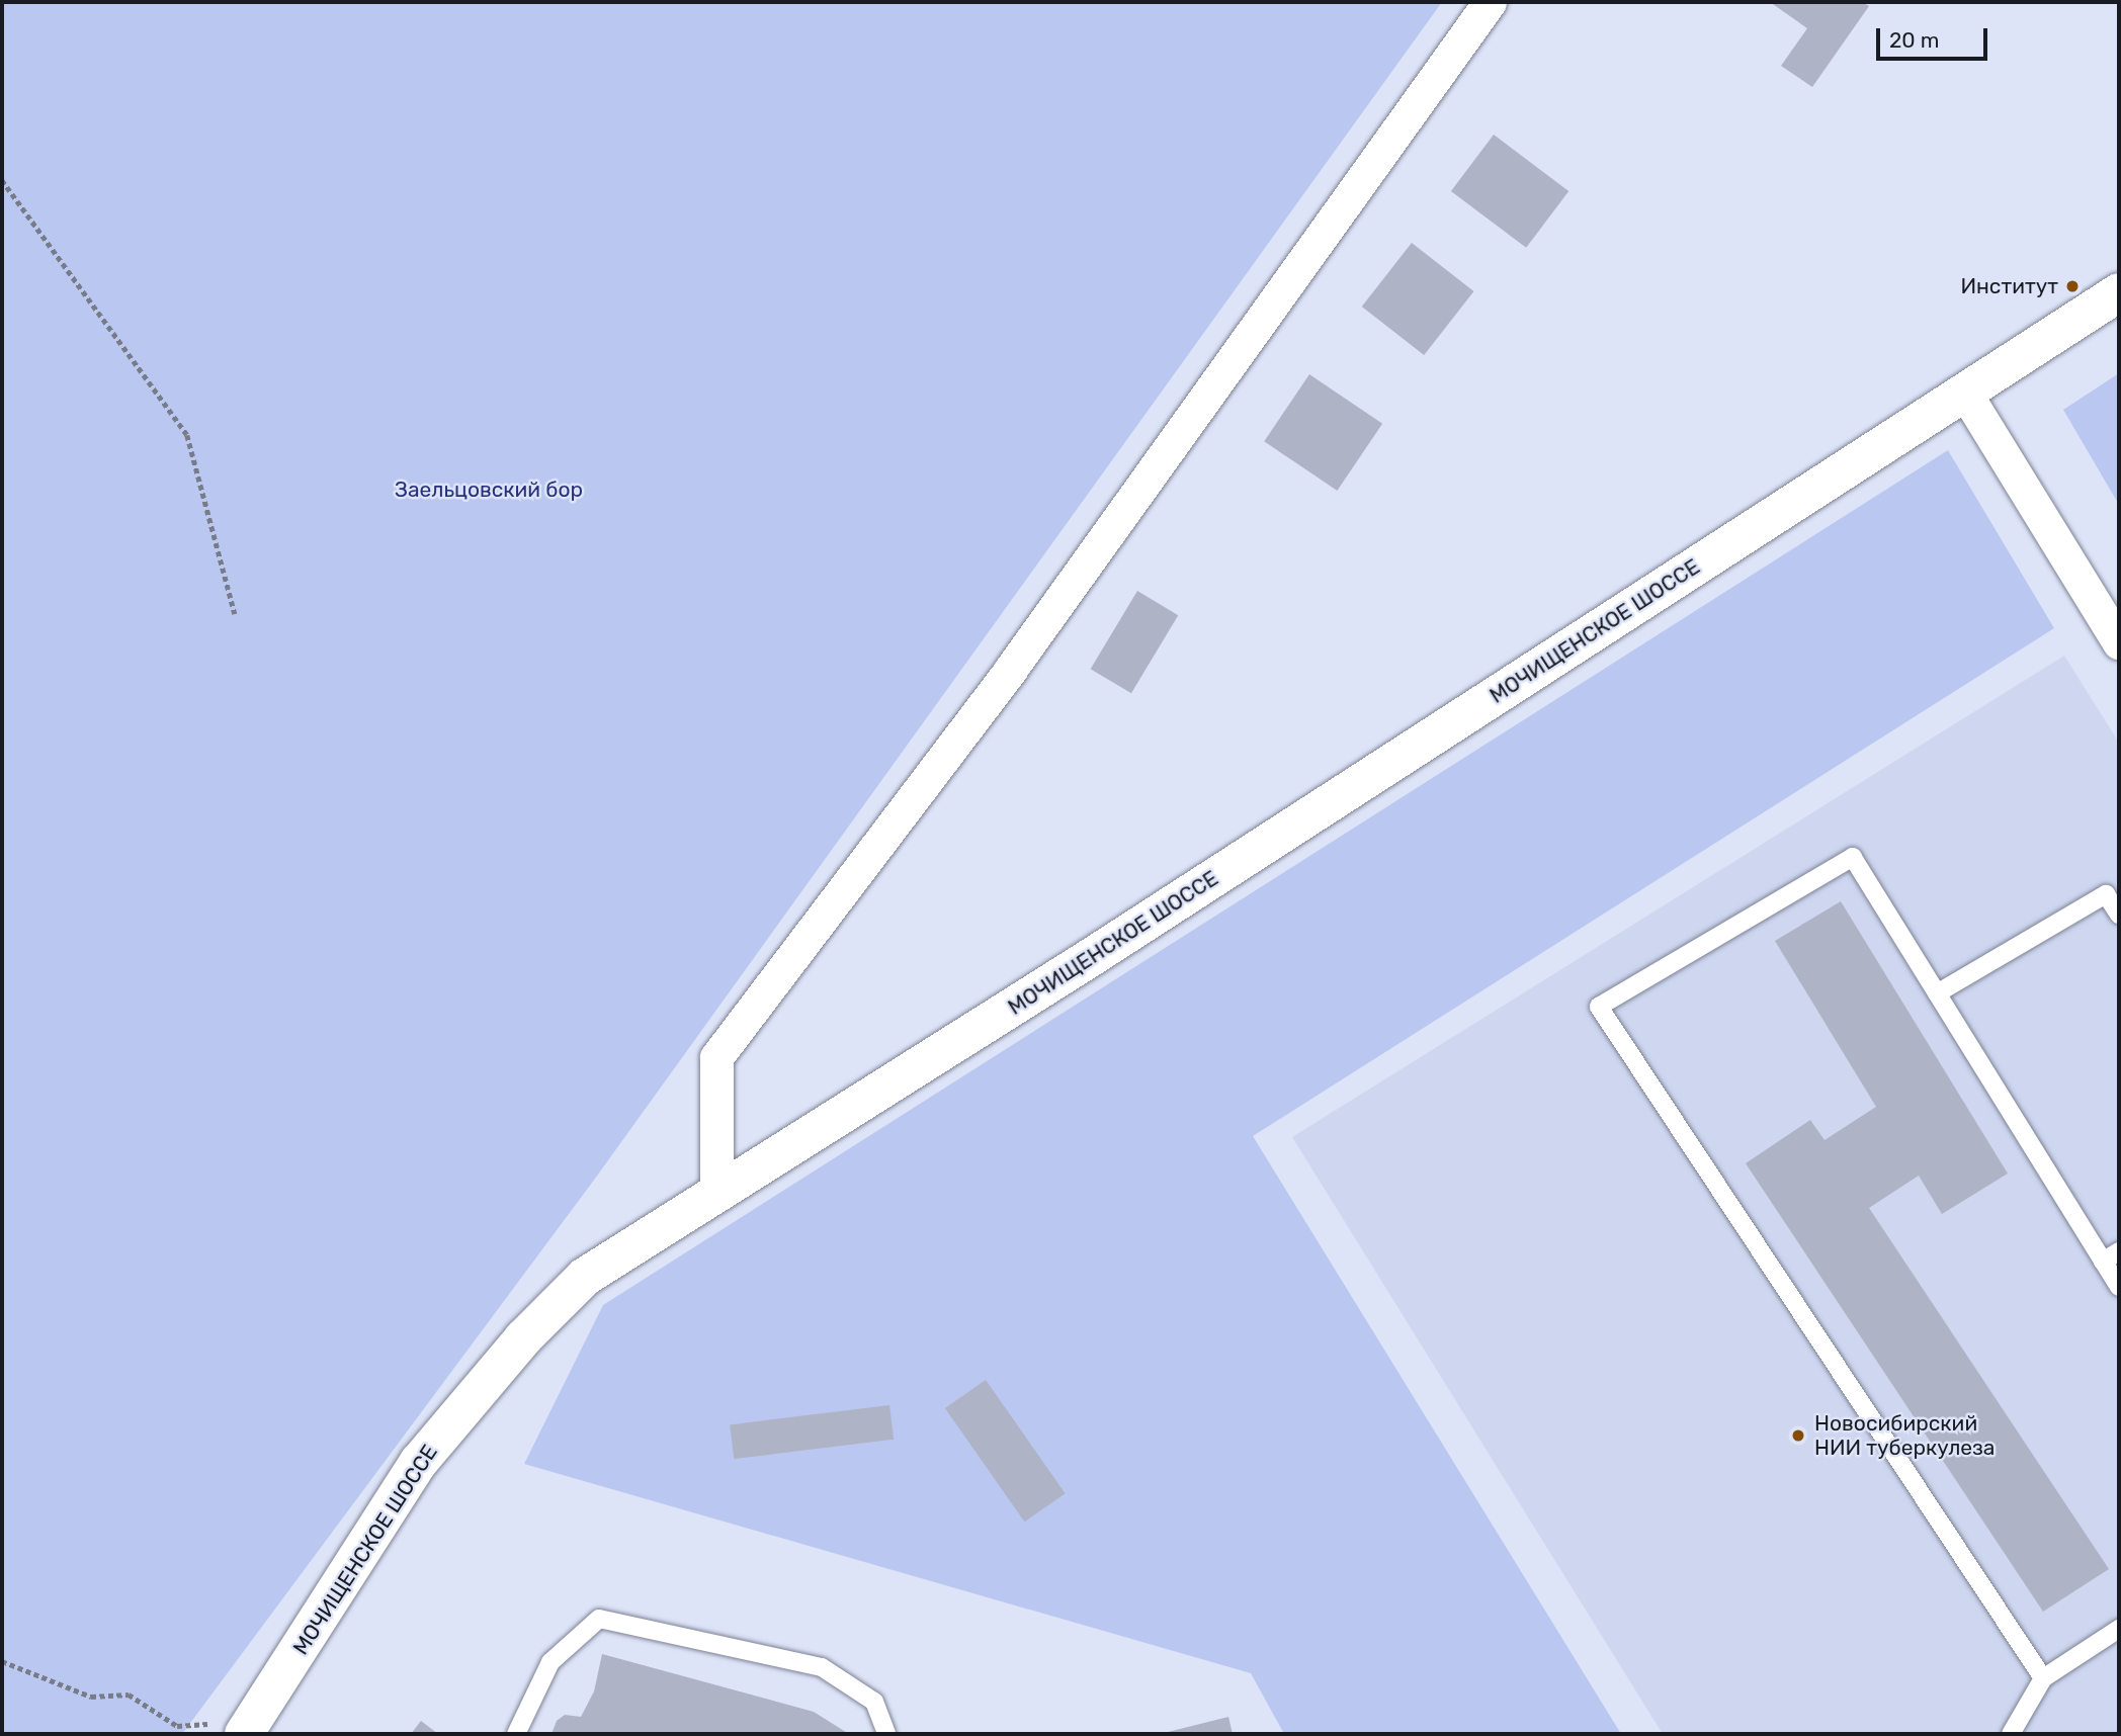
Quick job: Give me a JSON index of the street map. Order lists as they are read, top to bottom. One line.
{"streets":{"street":["МОЧИЩЕНСКОЕ ШОССЕ"]},"parks":["Заельцовский бор"],"places":["Институт","Новосибирский НИИ туберкулеза"],"scale_bar":"20 m"}
